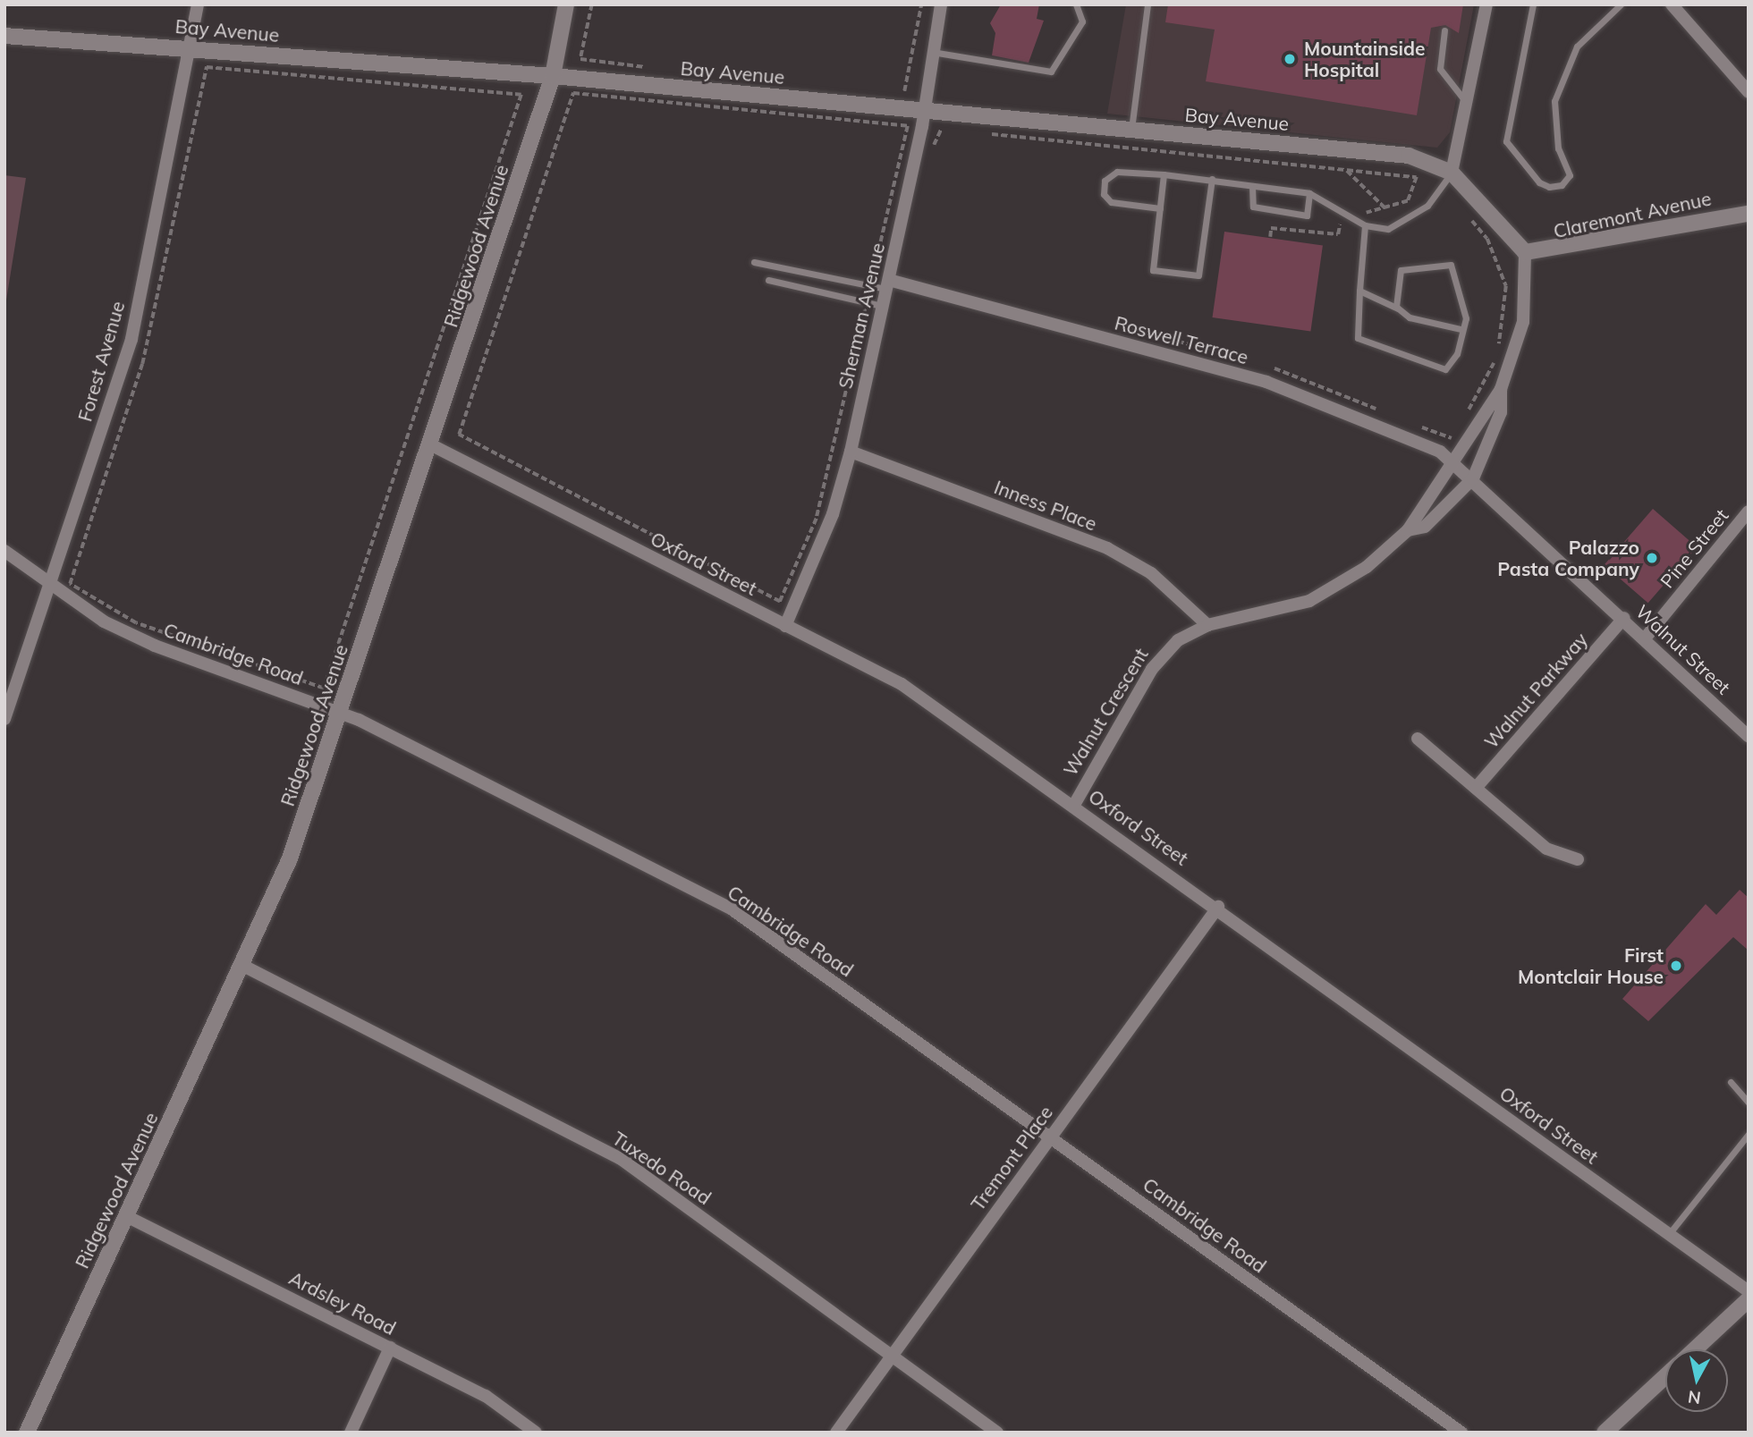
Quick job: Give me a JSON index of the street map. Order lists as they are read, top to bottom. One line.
{"streets":{"street":["Bay Avenue","Claremont Avenue","Ridgewood Avenue","Sherman Avenue","Roswell Terrace","Forest Avenue","Inness Place","Pine Street","Oxford Street","Walnut Street","Cambridge Road","Walnut Parkway","Walnut Crescent","Tremont Place","Tuxedo Road","Ardsley Road"]},"crossings":[["Bay Avenue","Ridgewood Avenue"],["Bay Avenue","Sherman Avenue"],["Bay Avenue","Forest Avenue"],["Claremont Avenue","Walnut Crescent"],["Ridgewood Avenue","Oxford Street"],["Ridgewood Avenue","Cambridge Road"],["Ridgewood Avenue","Tuxedo Road"],["Ridgewood Avenue","Ardsley Road"],["Sherman Avenue","Roswell Terrace"],["Sherman Avenue","Inness Place"],["Sherman Avenue","Oxford Street"],["Roswell Terrace","Walnut Street"],["Roswell Terrace","Walnut Crescent"],["Forest Avenue","Cambridge Road"],["Inness Place","Walnut Crescent"],["Pine Street","Walnut Street"],["Oxford Street","Walnut Crescent"],["Oxford Street","Tremont Place"],["Walnut Street","Walnut Parkway"],["Walnut Street","Walnut Crescent"],["Cambridge Road","Tremont Place"],["Tremont Place","Tuxedo Road"]],"places":["Mountainside Hospital","Palazzo Pasta Company","First Montclair House"],"north":"bottom"}
